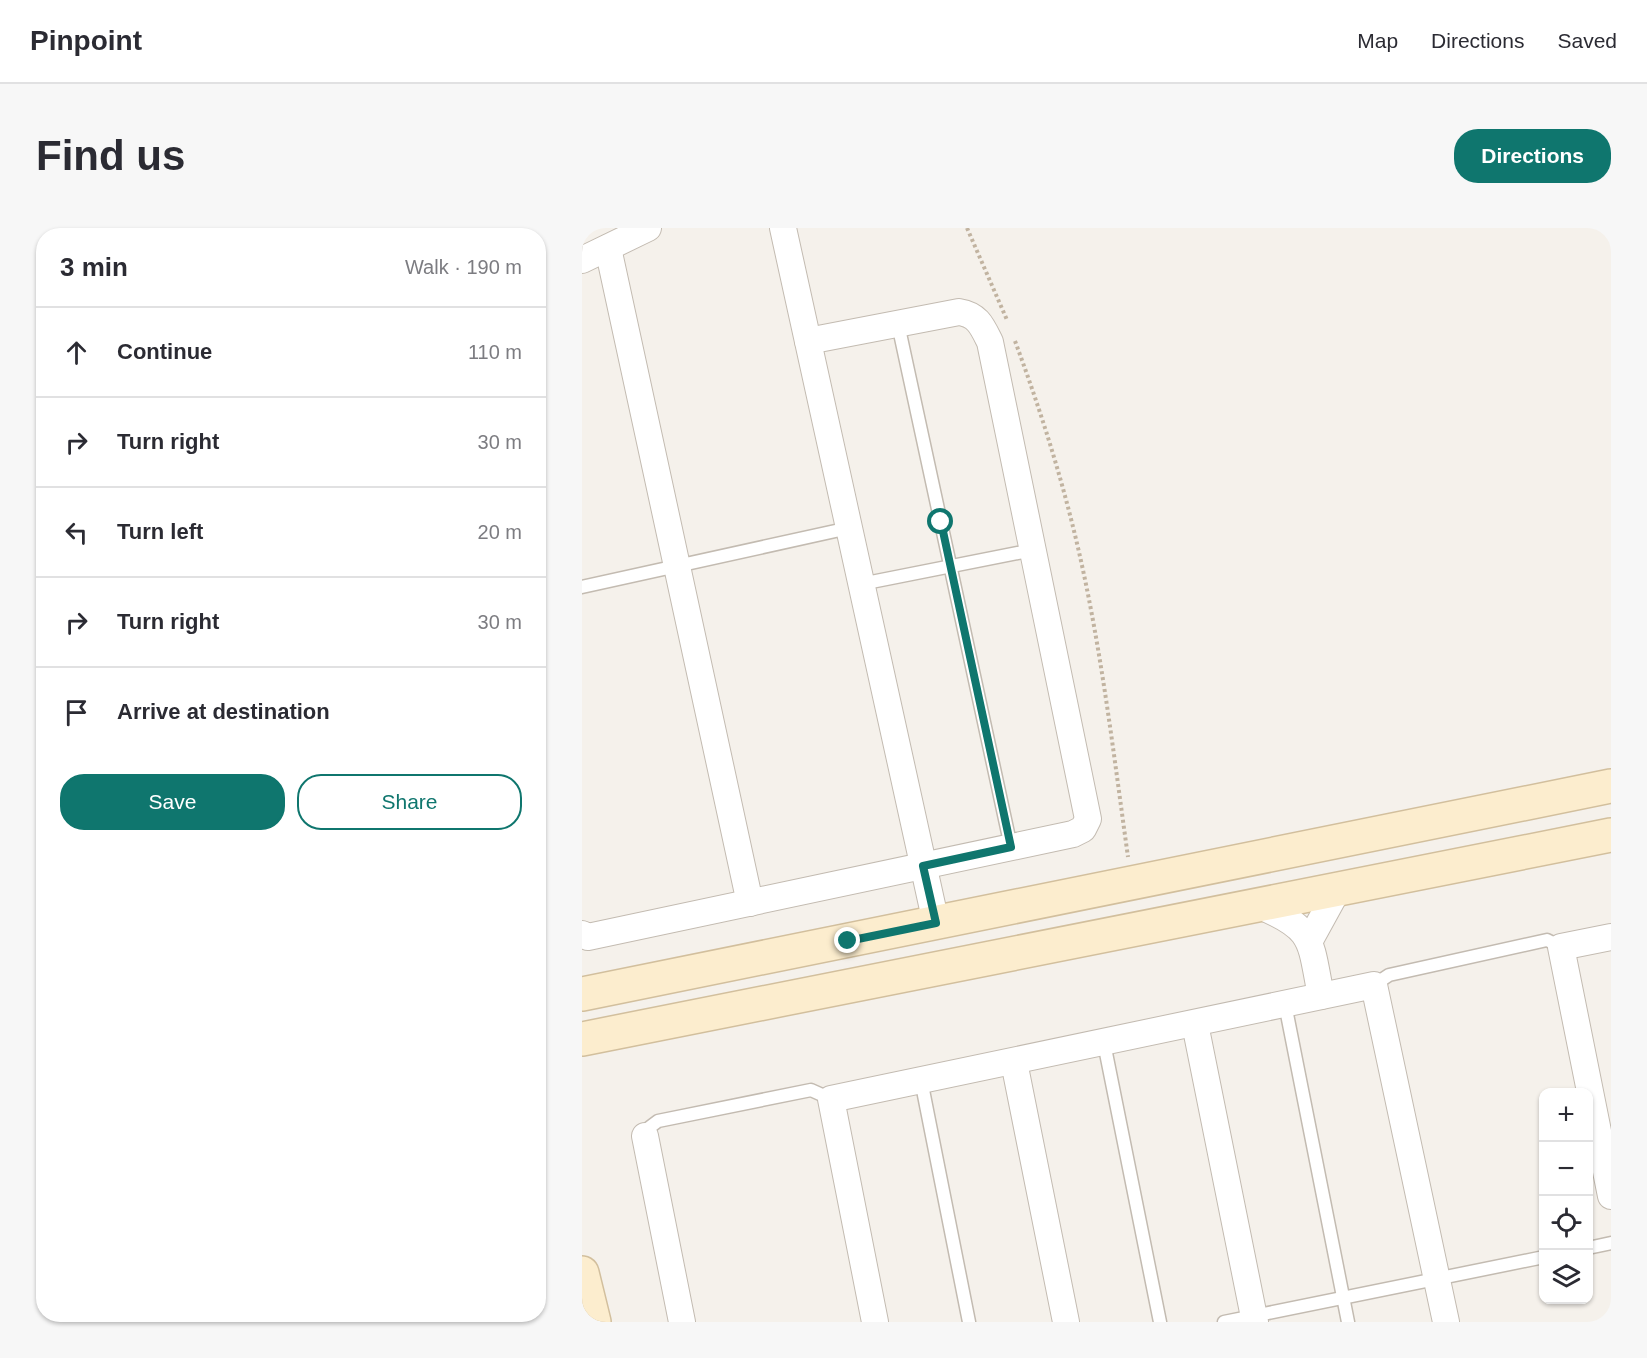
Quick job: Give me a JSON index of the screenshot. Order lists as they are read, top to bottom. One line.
{"page":{"header":"Pinpoint","nav":["Map","Directions","Saved"],"buttons":["Directions",["Save","Share"]],"title":"Find us","heading":["3 min","Walk · 190 m"],"list":[["Continue","110 m"],["Turn right","30 m"],["Turn left","20 m"],["Turn right","30 m"],"Arrive at destination"],"map_buttons":["+","−"]}}
